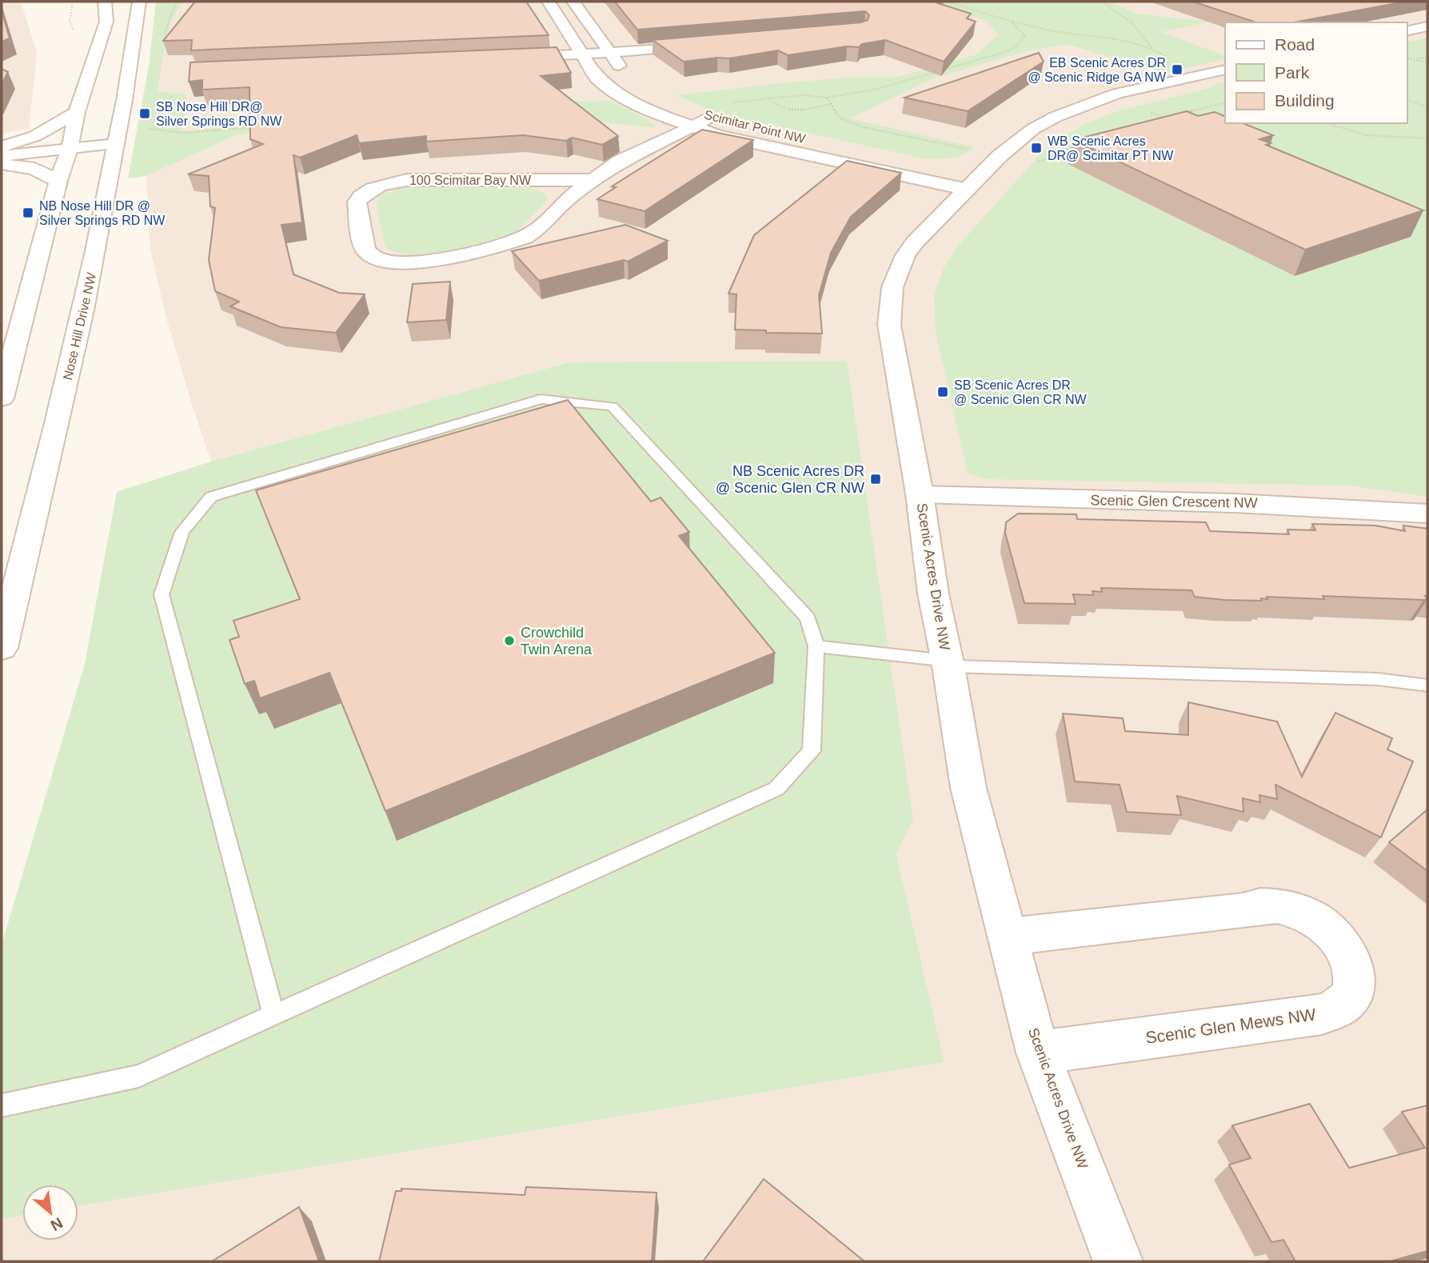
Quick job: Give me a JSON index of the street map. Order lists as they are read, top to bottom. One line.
{"streets":{"street":["Scimitar Point NW","100 Scimitar Bay NW","Nose Hill Drive NW","Scenic Glen Crescent NW","Scenic Acres Drive NW","Scenic Glen Mews NW"]},"crossings":[["Scimitar Point NW","100 Scimitar Bay NW"],["Scimitar Point NW","Scenic Acres Drive NW"],["Scenic Glen Crescent NW","Scenic Acres Drive NW"],["Scenic Acres Drive NW","Scenic Glen Mews NW"]],"places":{"transit":["EB Scenic Acres DR @ Scenic Ridge GA NW","SB Nose Hill DR@ Silver Springs RD NW","WB Scenic Acres DR@ Scimitar PT NW","NB Nose Hill DR @ Silver Springs RD NW","SB Scenic Acres DR @ Scenic Glen CR NW","NB Scenic Acres DR @ Scenic Glen CR NW"],"other":["Crowchild Twin Arena"]},"legend":["Road","Park","Building"],"north":"bottom right"}
